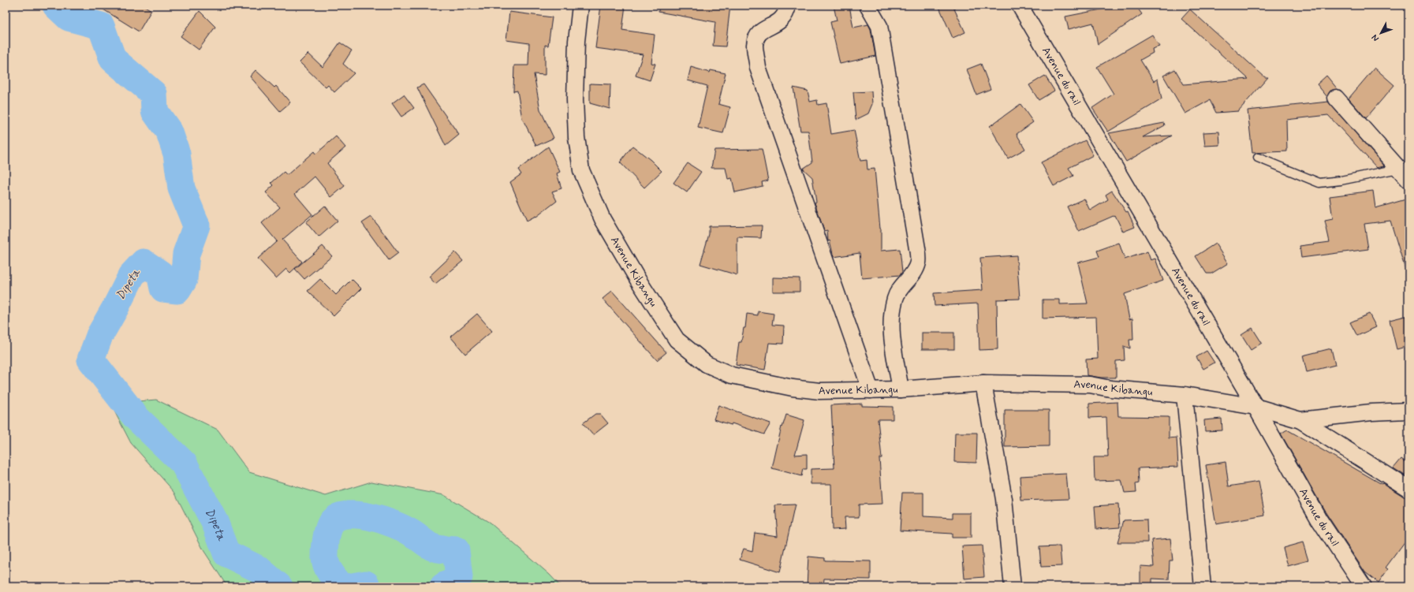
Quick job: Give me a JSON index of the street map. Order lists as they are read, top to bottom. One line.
{"streets":{"street":["Avenue du rail","Avenue Kibangu"]},"crossings":[["Avenue du rail","Avenue Kibangu"]],"water":["Dipeta"],"north":"bottom left"}
